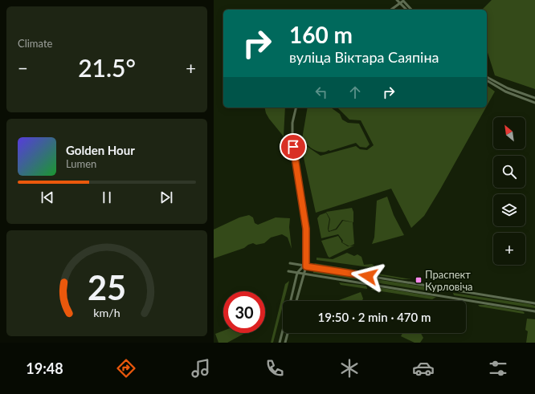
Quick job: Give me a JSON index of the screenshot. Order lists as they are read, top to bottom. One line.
{"places":{"transit":["Праспект Курловіча"]},"north":"top left","page":{"tile":"Climate","turn":["160 m","вуліца Віктара Саяпіна"],"heat":["−","21.5°","+"],"map_buttons":"+","song":["Golden Hour","Lumen"],"limit":"30","trip":"19:50 · 2 min · 470 m","tabs":"19:48","gauge":["25","km/h"]}}
